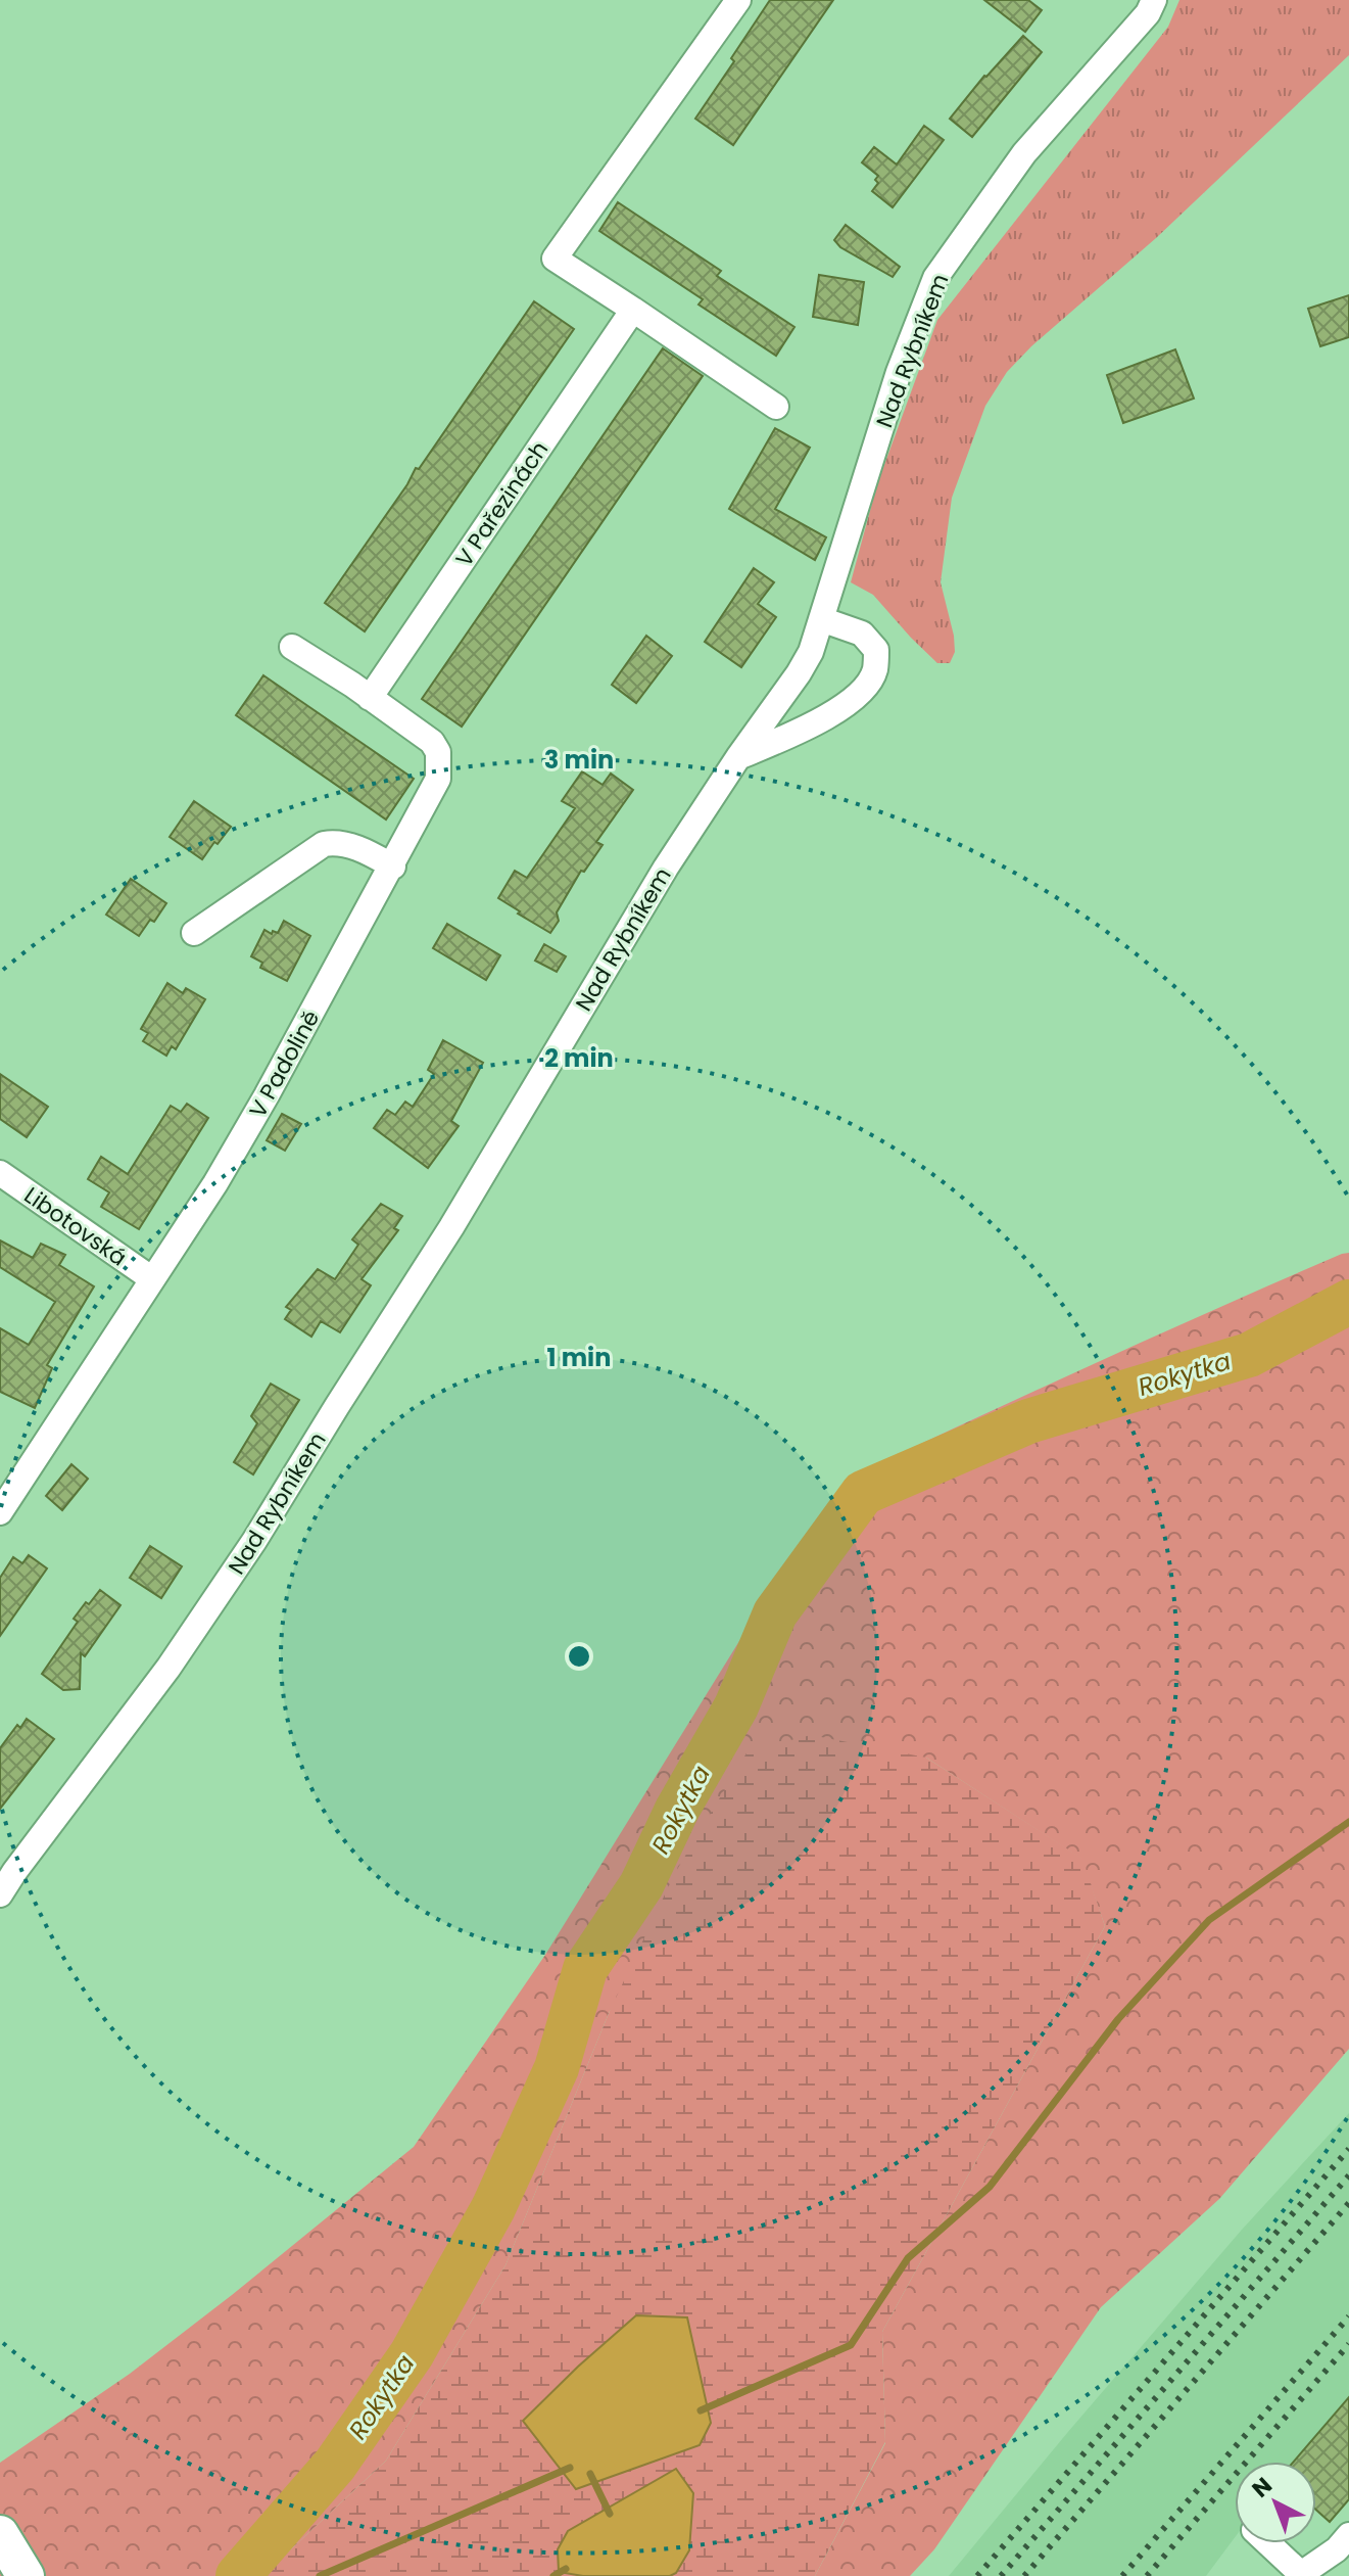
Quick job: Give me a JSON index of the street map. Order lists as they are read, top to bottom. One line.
{"streets":{"street":["Nad Rybníkem","V Pařezinách","V Padolině","Libotovská"]},"crossings":[["V Pařezinách","V Padolině"],["V Padolině","Libotovská"]],"water":["Rokytka"],"north":"top left","rings":["3 min","2 min","1 min"]}
